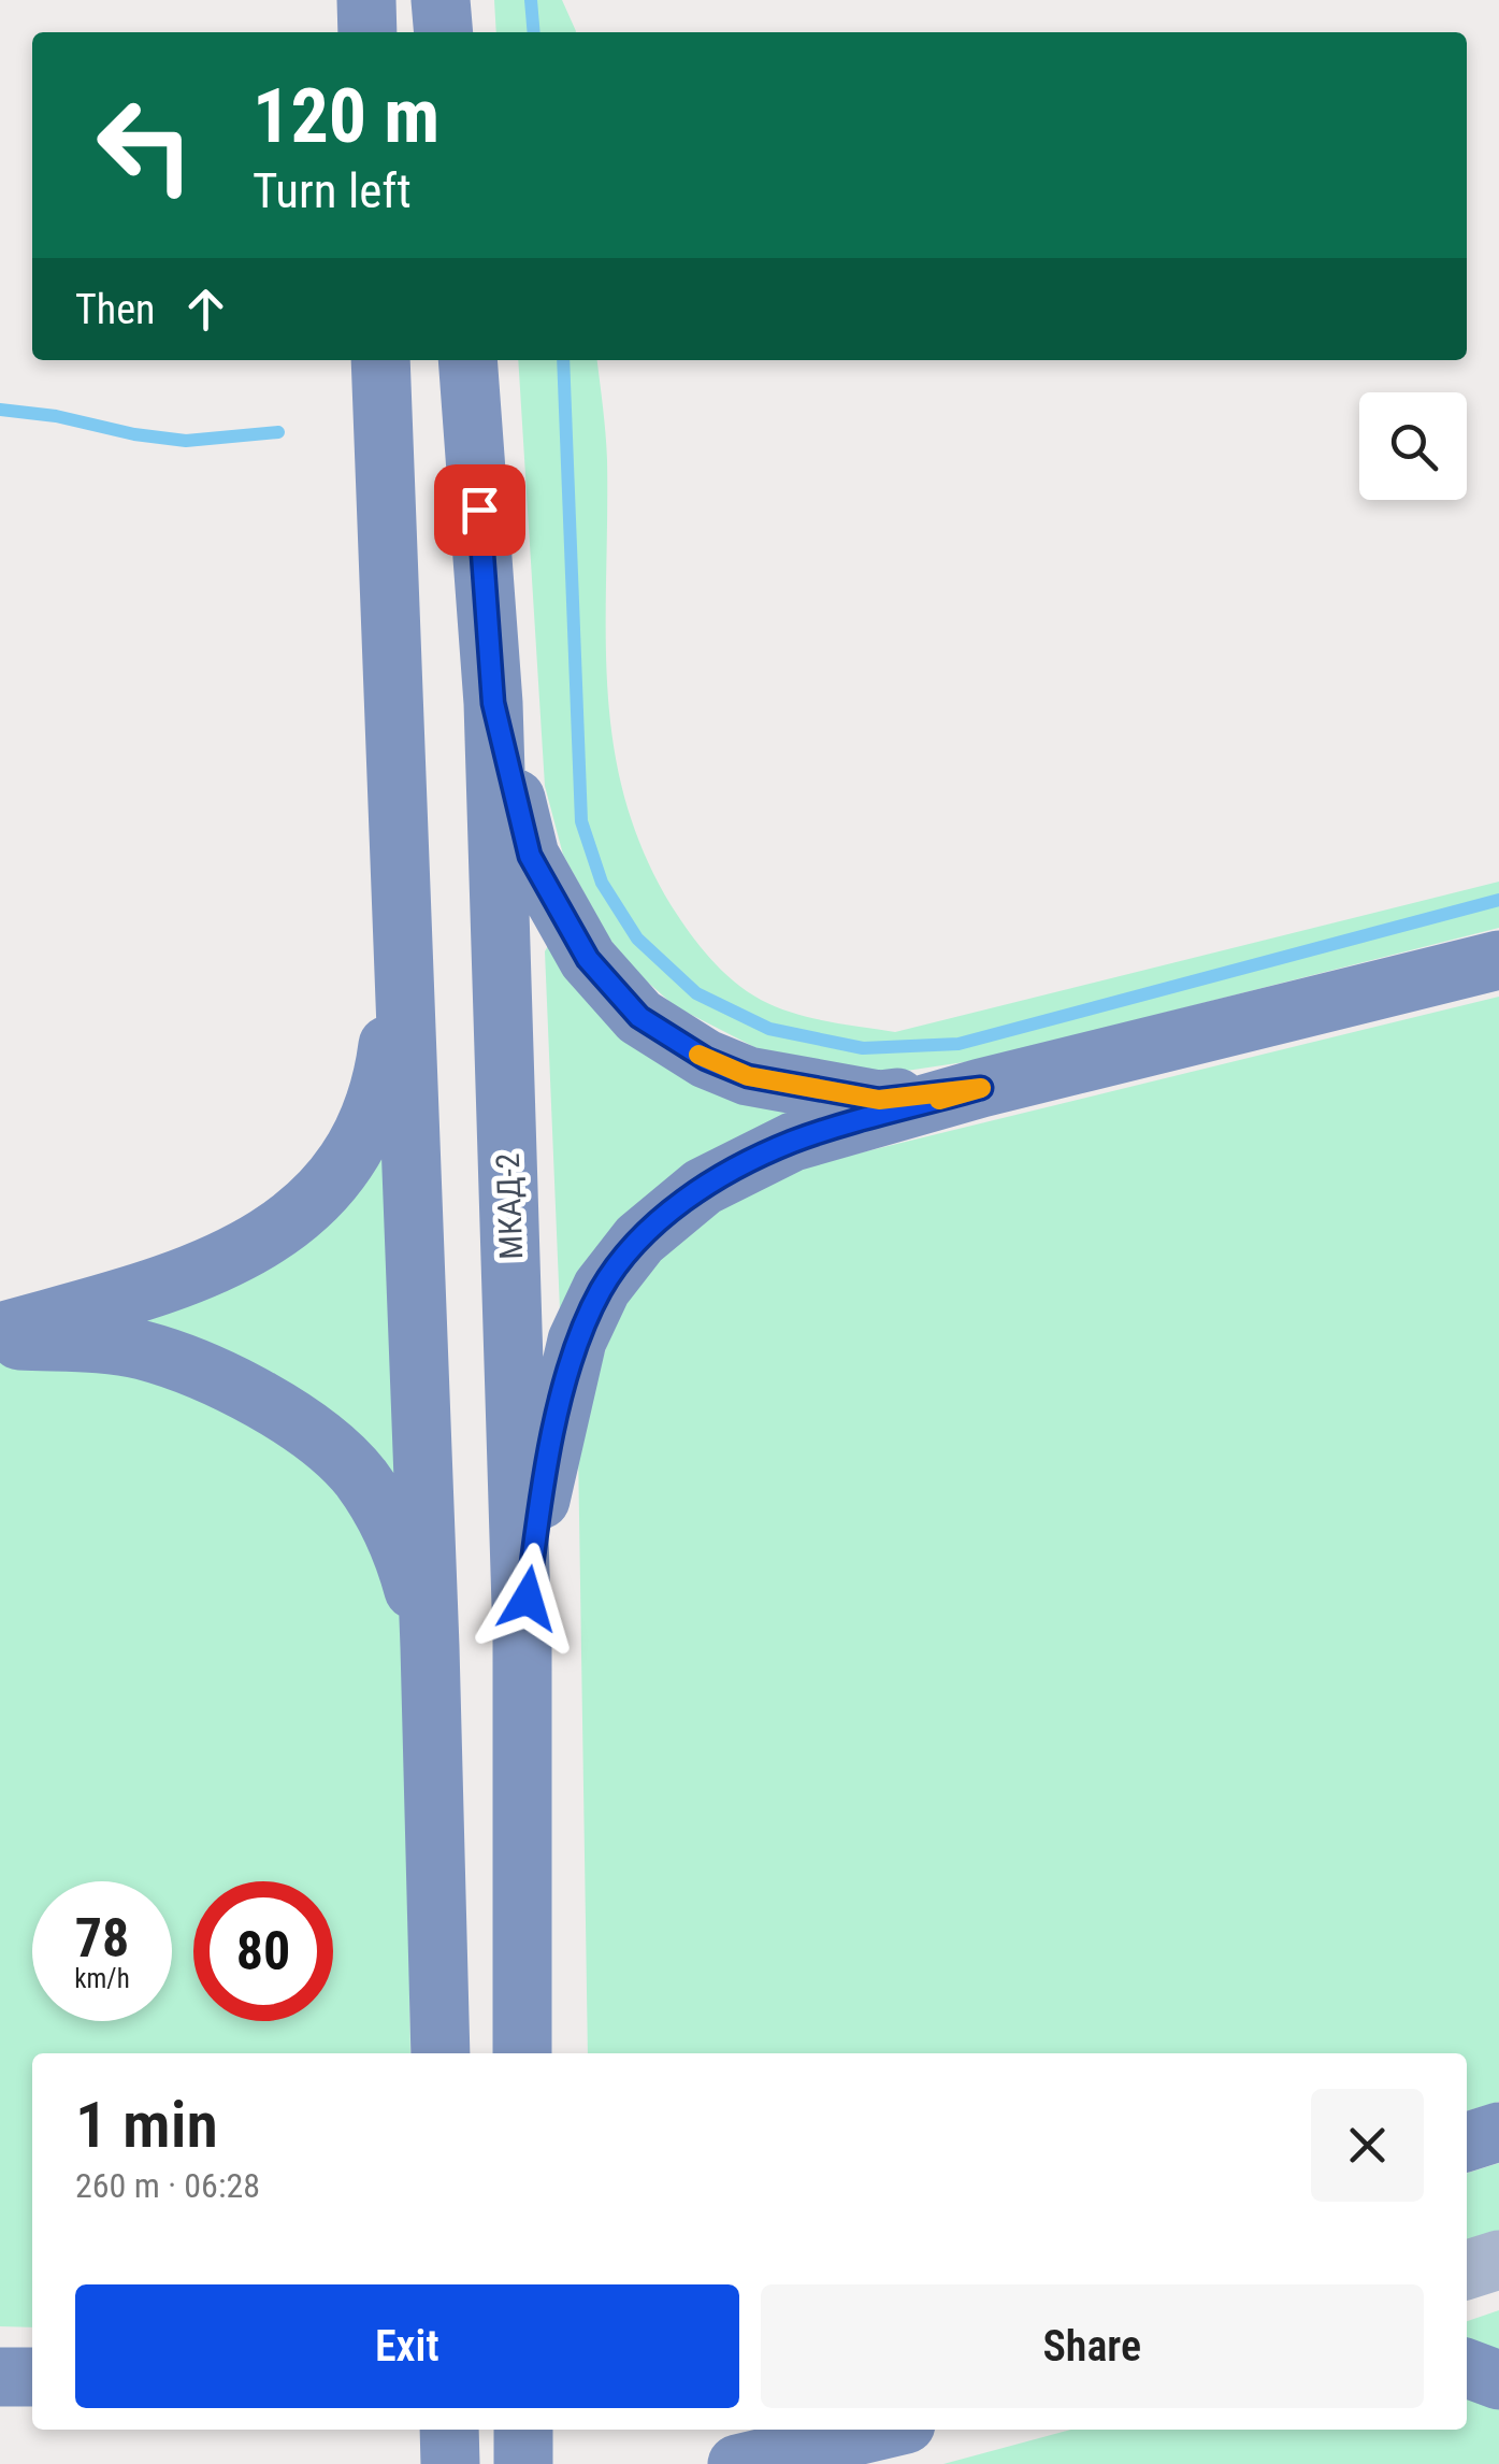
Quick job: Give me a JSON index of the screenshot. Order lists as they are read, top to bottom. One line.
{"streets":{"highway":["МКАД-2"]},"page":{"turn":["120 m","Turn left"],"then":"Then","speed":"78 km/h","limit":"80","heading":["1 min","260 m · 06:28"],"buttons":["Exit","Share"]}}
